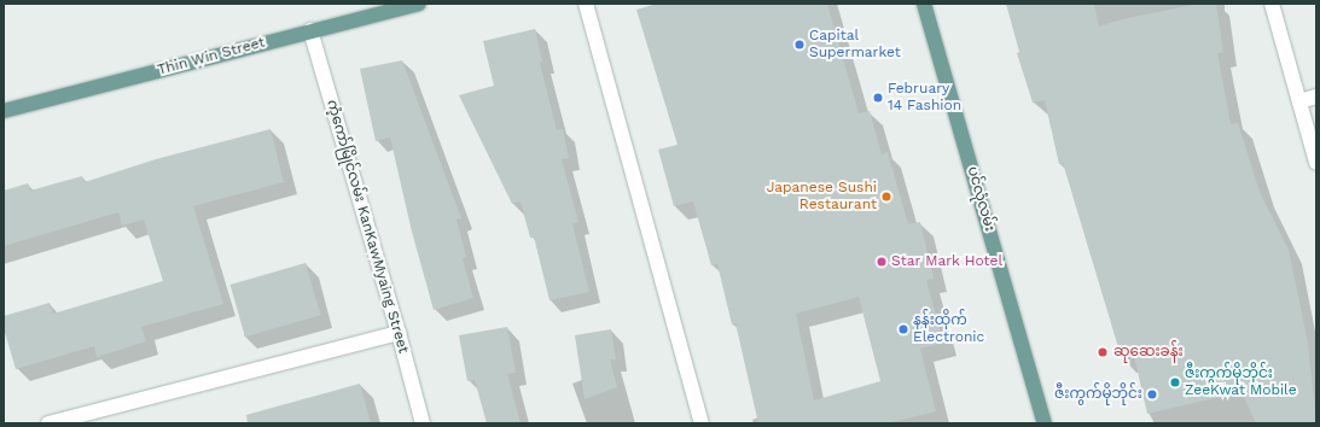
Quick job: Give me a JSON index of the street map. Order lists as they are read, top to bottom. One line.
{"streets":{"main road":["Thin Win Street","ပင်လုံလမ်း"],"street":["ကံ့ကော်မြိုင်လမ်း KanKawMyaing Street"]},"crossings":[["Thin Win Street","ကံ့ကော်မြိုင်လမ်း KanKawMyaing Street"]],"places":["Capital Supermarket","February 14 Fashion","Japanese Sushi Restaurant","Star Mark Hotel","နန်းထိုက် Electronic","ဆုဆေးခန်း","ဇီးကွက်မိုဘိုင်း ZeeKwat Mobile","ဇီးကွက်မိုဘိုင်း"]}
